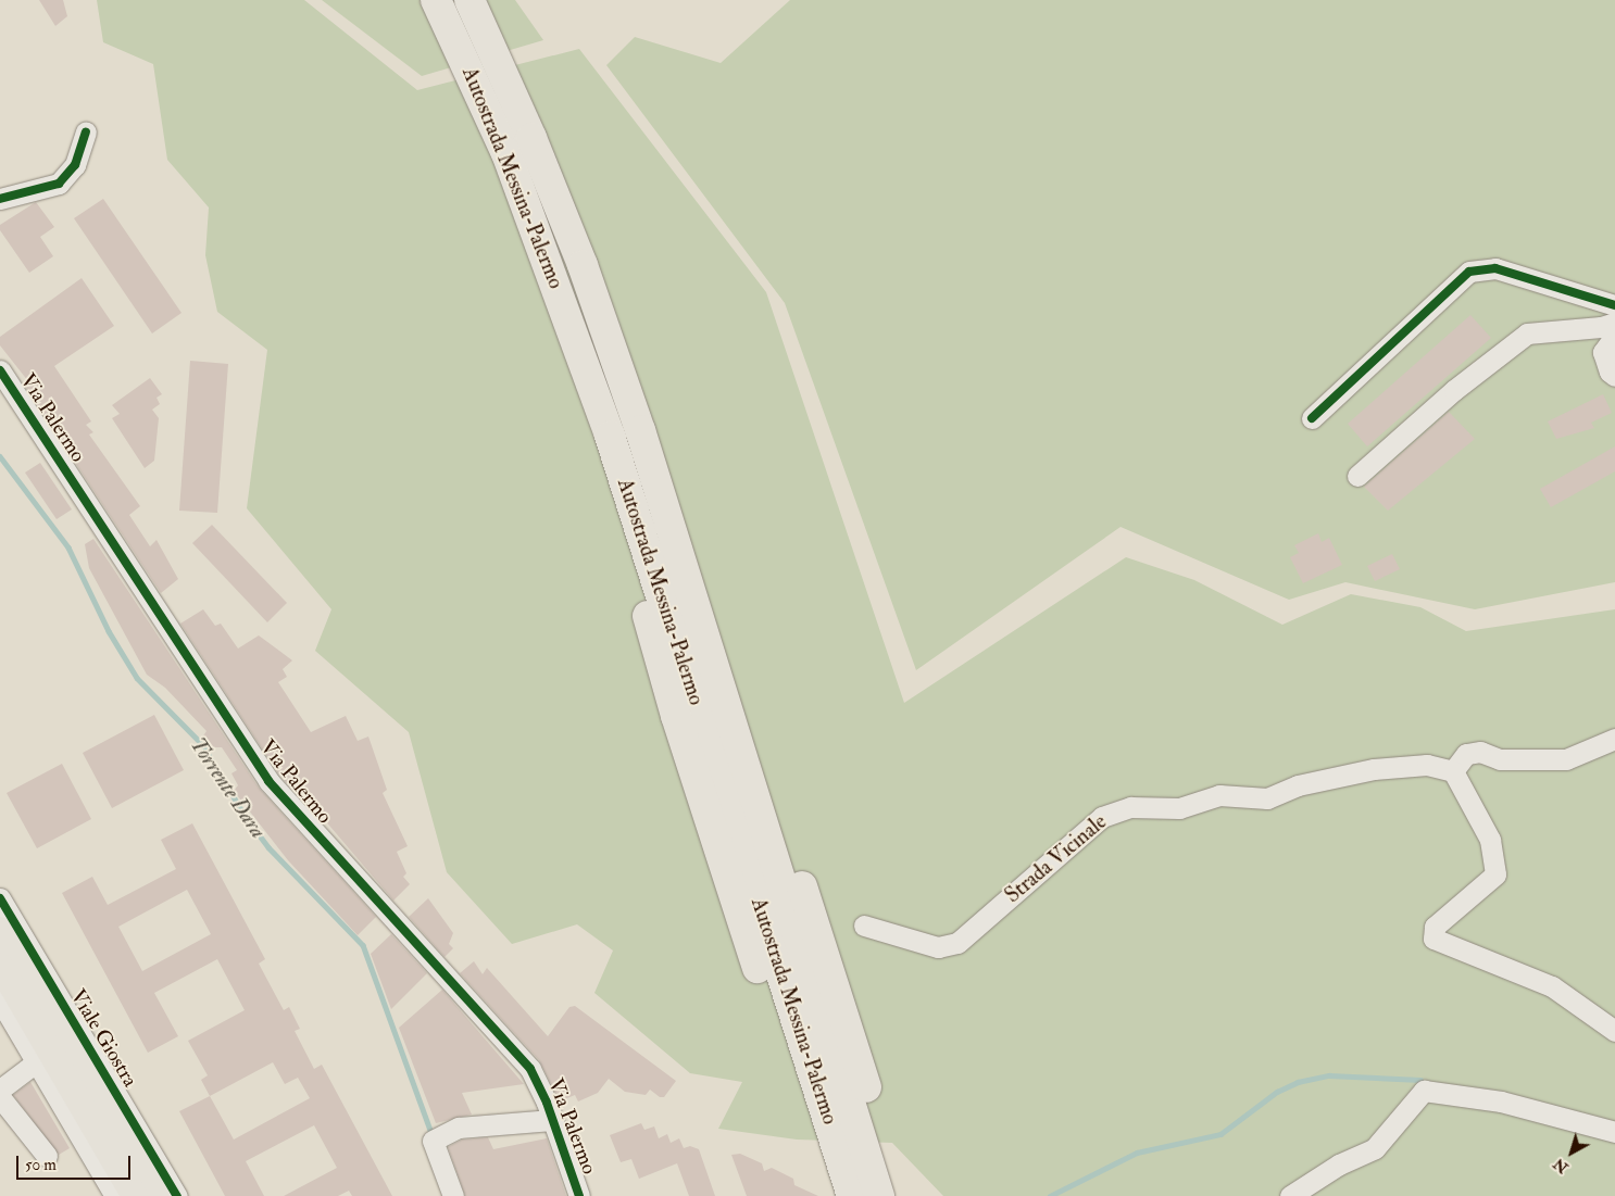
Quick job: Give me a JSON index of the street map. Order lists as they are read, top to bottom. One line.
{"streets":{"highway":["Autostrada Messina-Palermo"],"main road":["Viale Giostra"],"street":["Via Palermo","Strada Vicinale"]},"water":["Torrente Dara"],"scale_bar":"50 m","north":"bottom left"}
